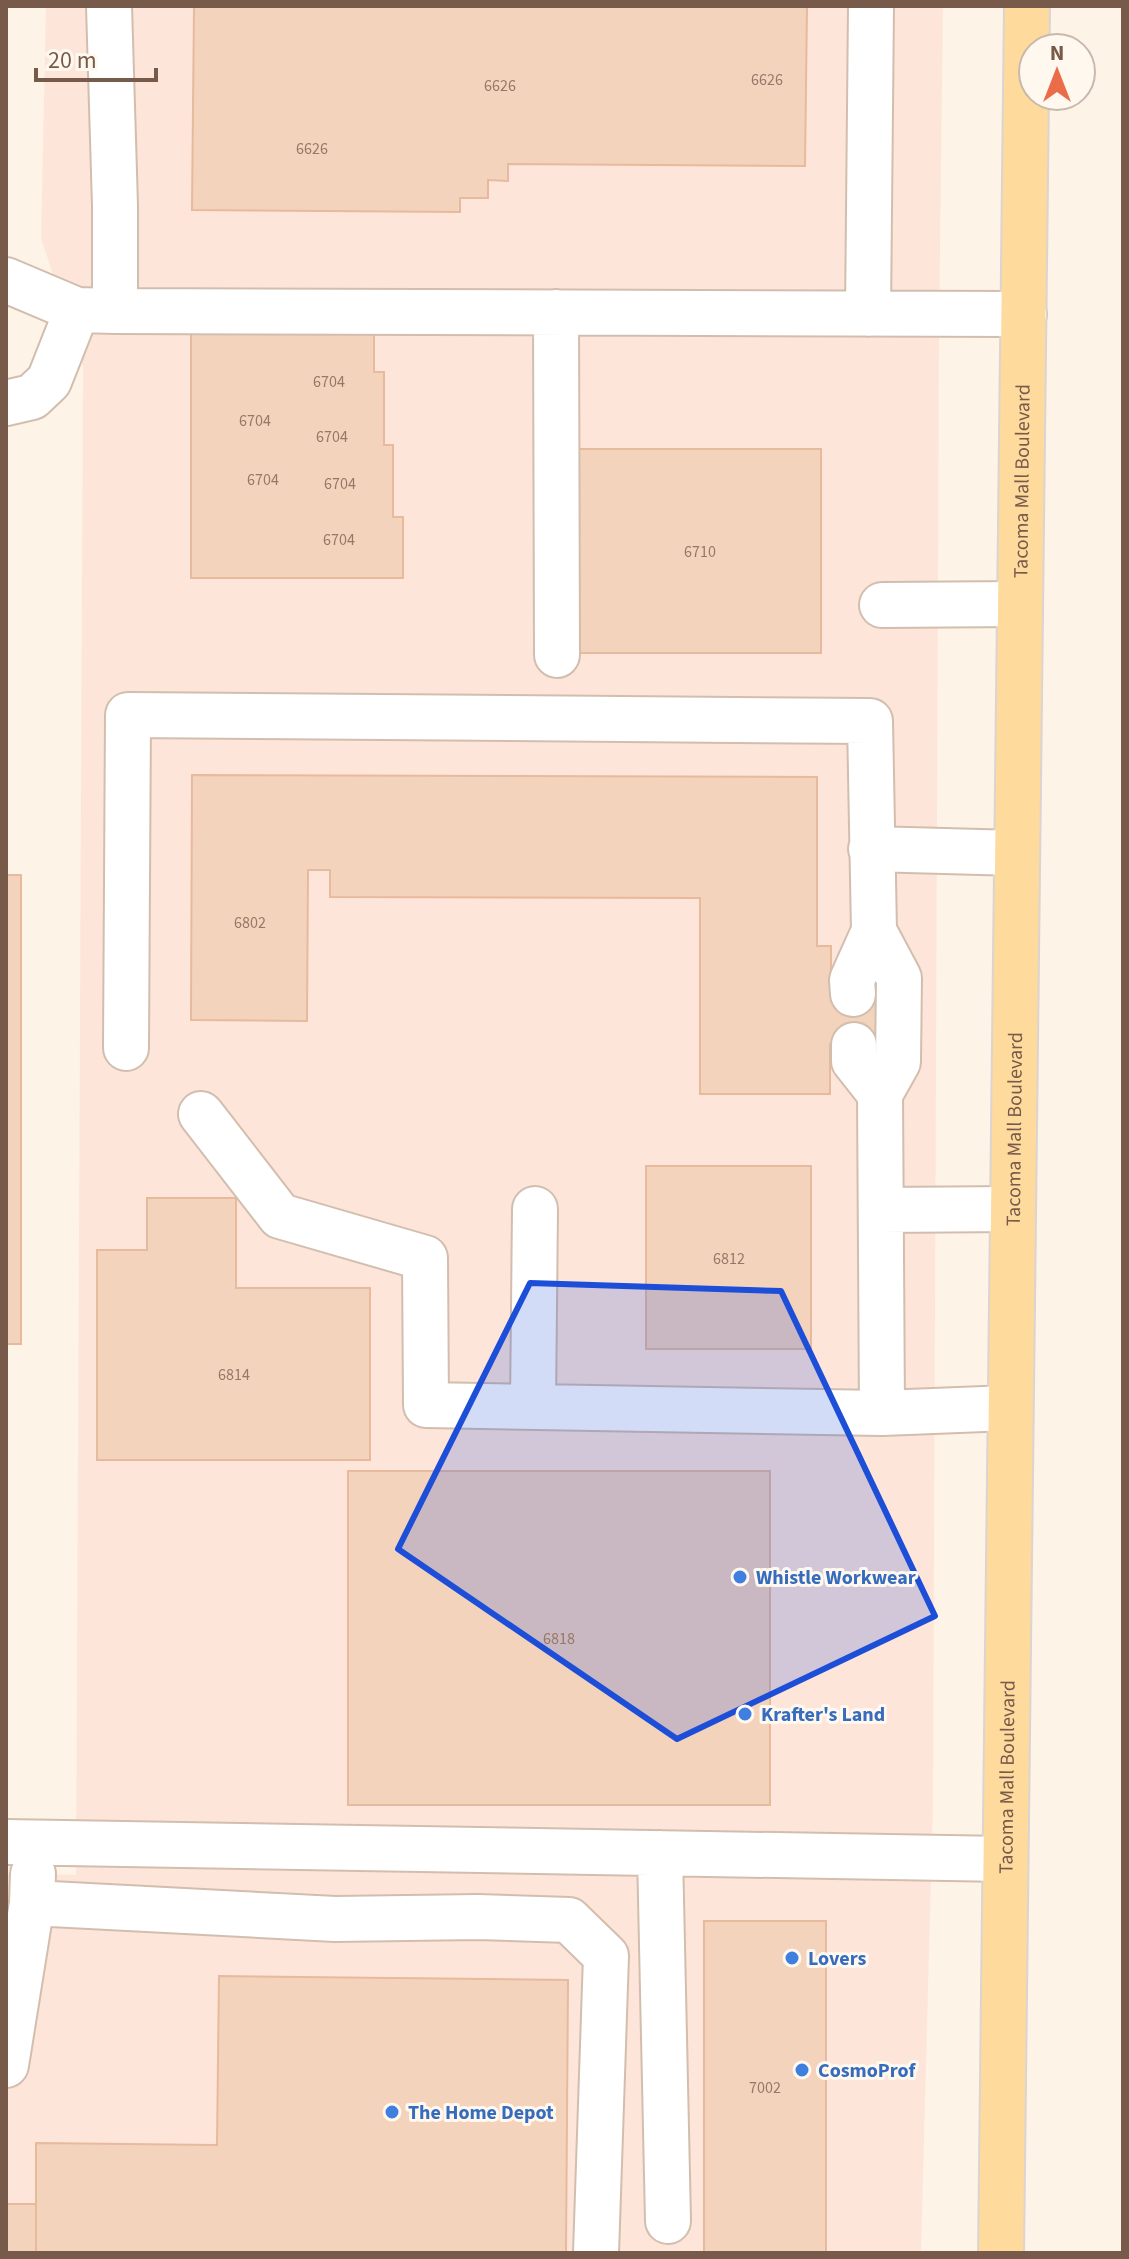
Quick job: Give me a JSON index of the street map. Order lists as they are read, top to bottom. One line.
{"streets":{"main road":["Tacoma Mall Boulevard"]},"places":["Whistle Workwear","Krafter's Land","Lovers","CosmoProf","The Home Depot"],"house_numbers":["6626","6626","6626","6704","6704","6704","6704","6704","6704","6710","6802","6812","6814","6818","7002"],"scale_bar":"20 m","north":"top"}
